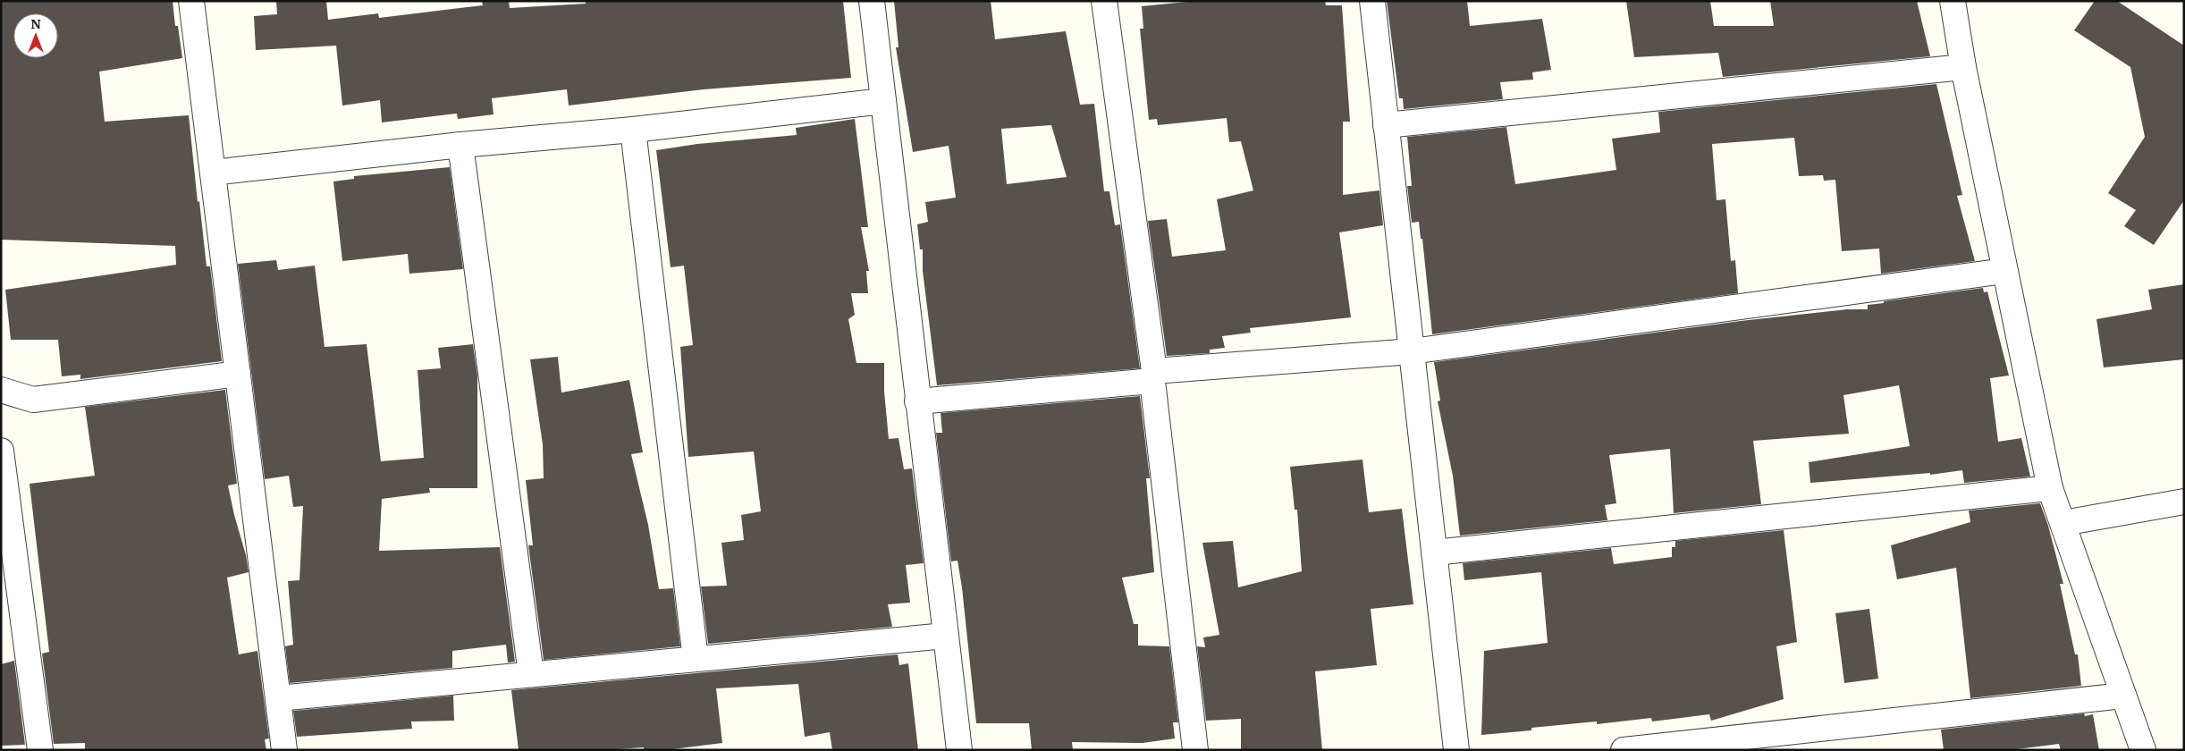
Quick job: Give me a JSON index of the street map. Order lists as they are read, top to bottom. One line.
{"north":"top"}
